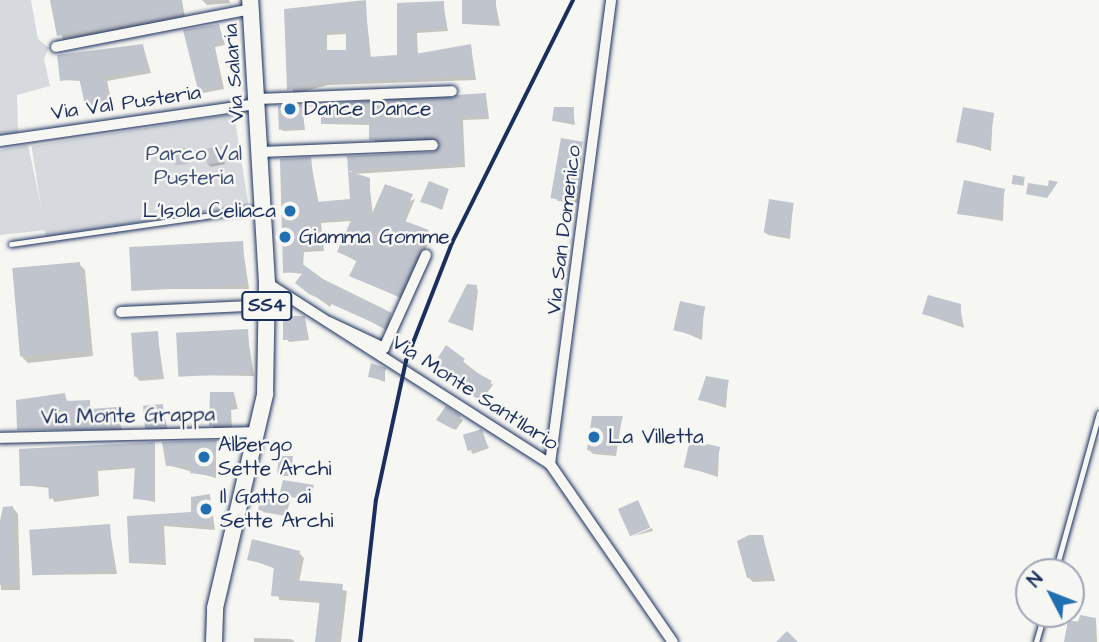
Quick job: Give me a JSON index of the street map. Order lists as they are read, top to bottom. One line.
{"streets":{"main road":["Via Salaria","SS4"],"street":["Via Val Pusteria","Via San Domenico","Via Monte Sant'Ilario","Via Monte Grappa"]},"crossings":[["Via Salaria","Via Val Pusteria"],["Via Salaria","Via Monte Sant'Ilario"],["Via Salaria","Via Monte Grappa"],["Via San Domenico","Via Monte Sant'Ilario"]],"parks":["Parco Val Pusteria"],"places":["Dance Dance","L'Isola Celiaca","Giamma Gomme","La Villetta","Albergo Sette Archi","Il Gatto ai Sette Archi"],"north":"top left"}
